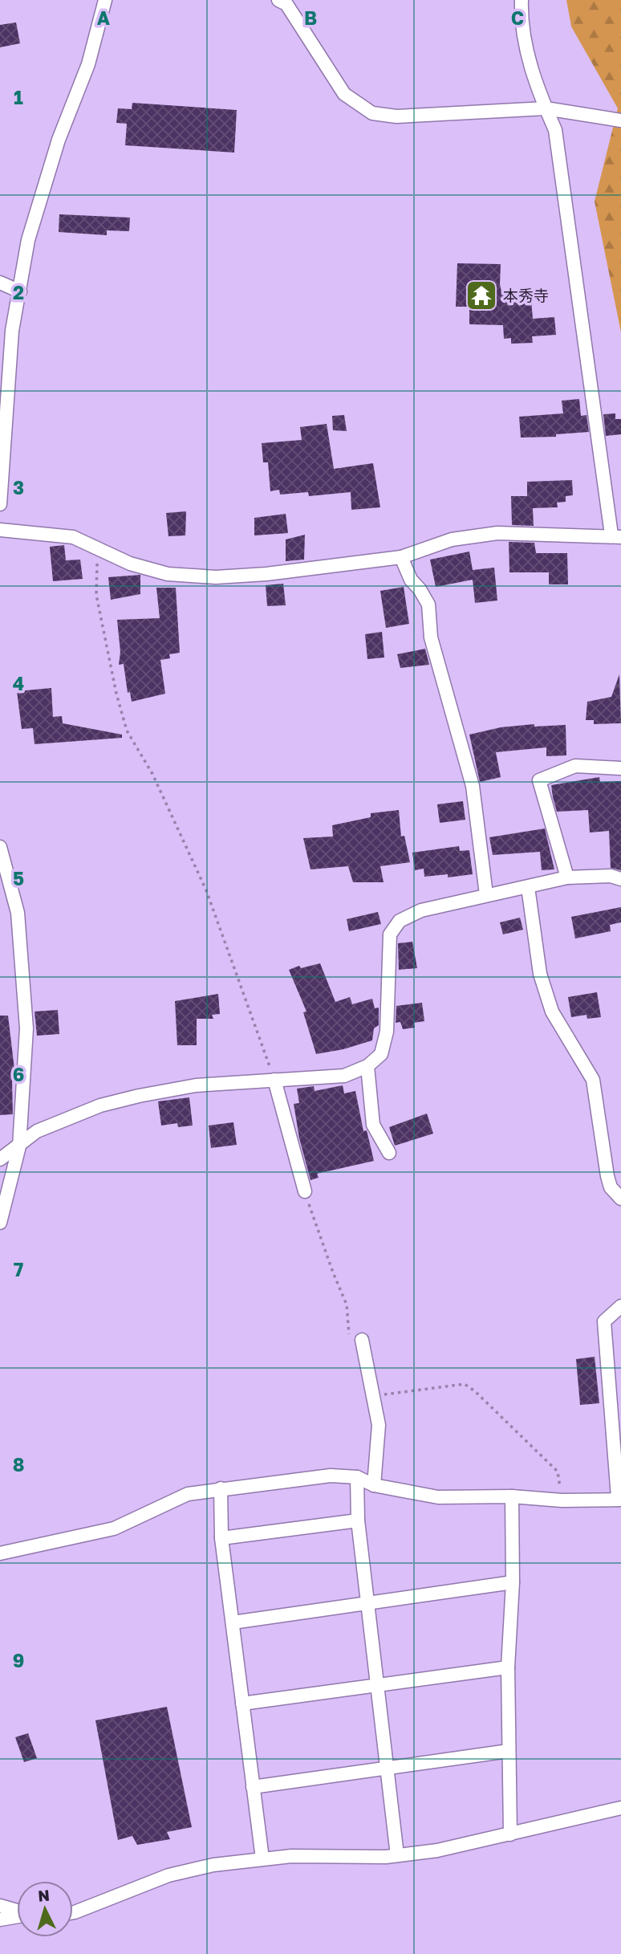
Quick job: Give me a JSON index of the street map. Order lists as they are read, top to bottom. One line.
{"places":{"temple":["本秀寺"]},"north":"top","grid":{"columns":["A","B","C"],"rows":["1","2","3","4","5","6","7","8","9"]}}
